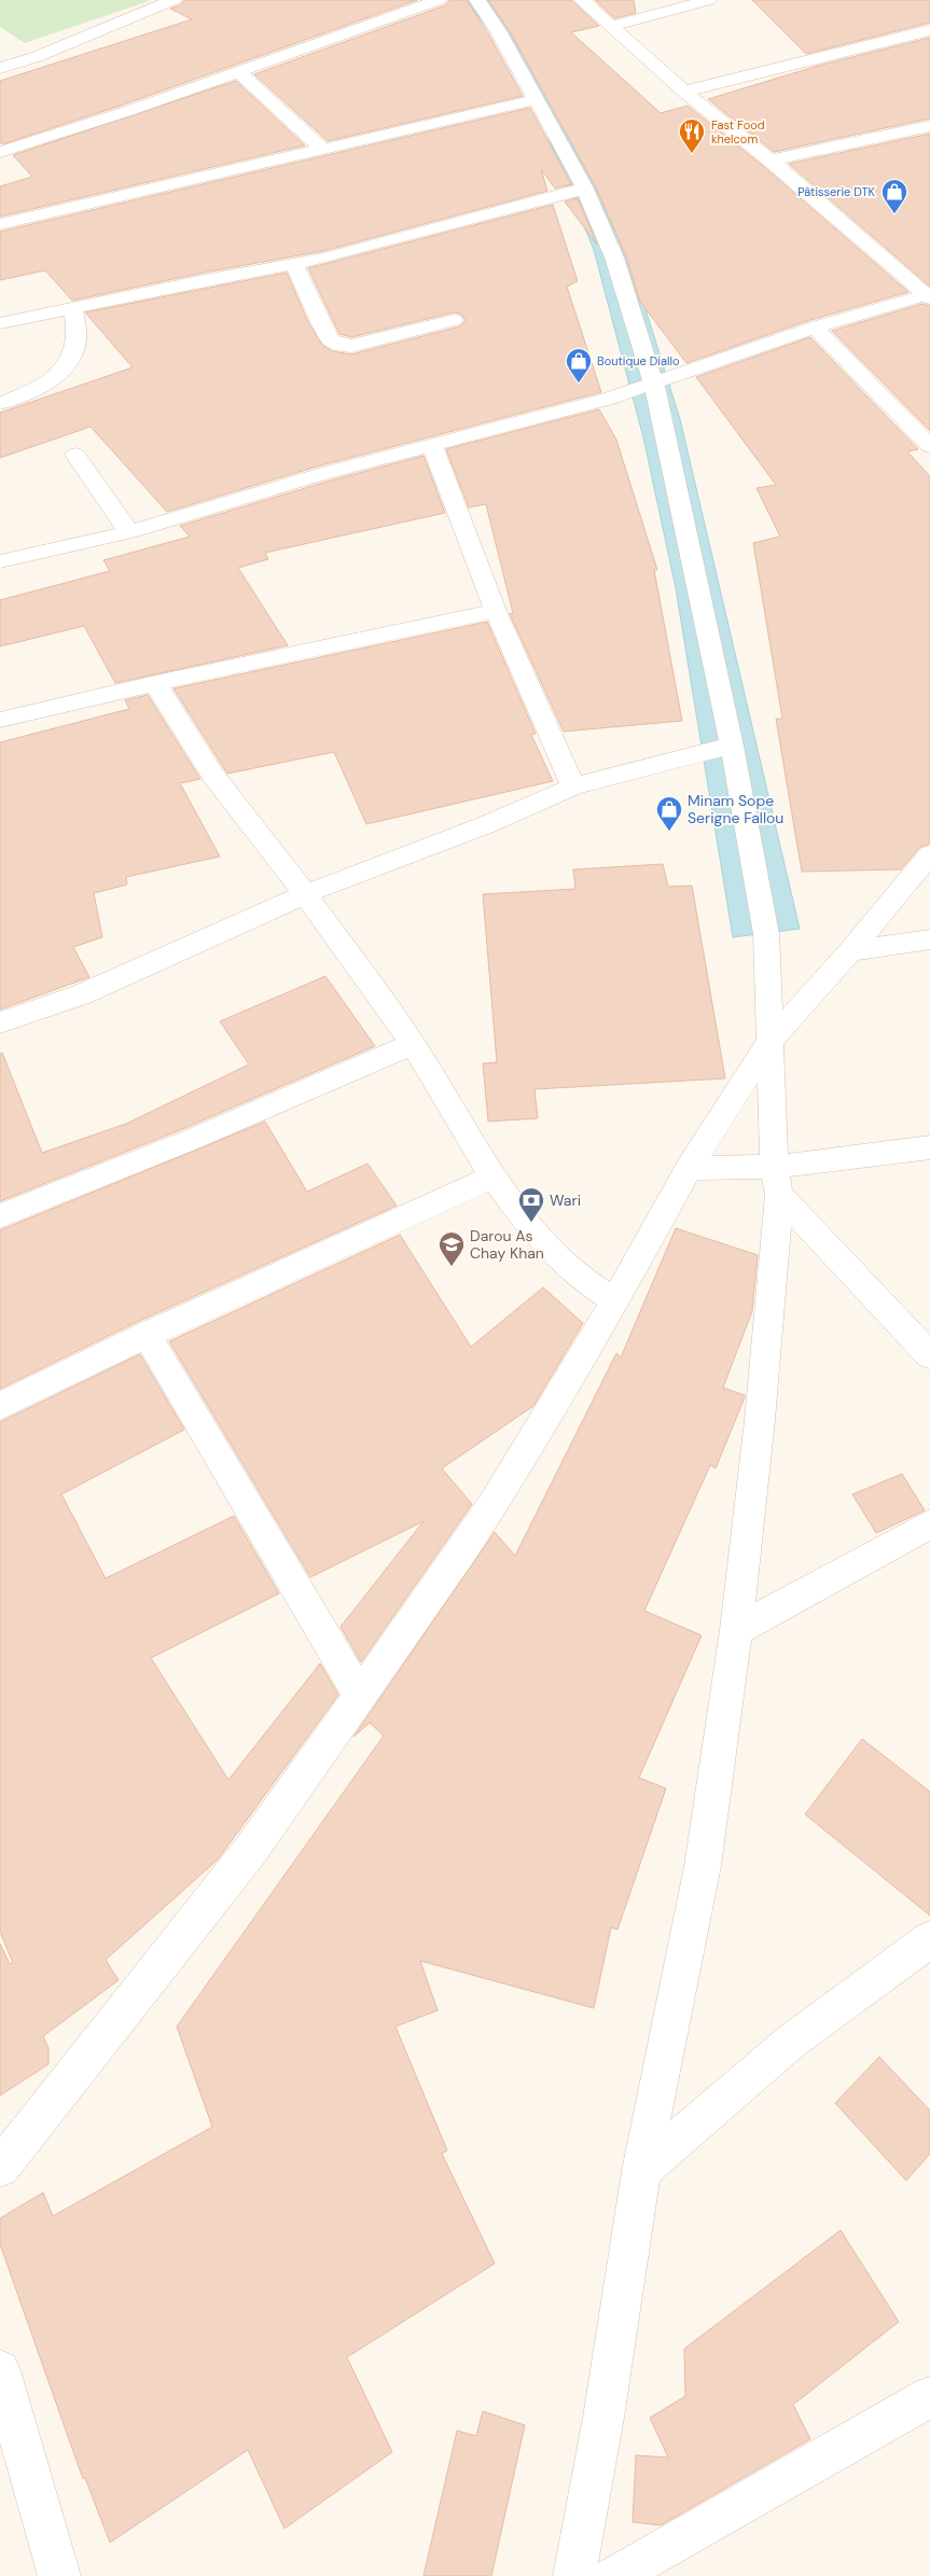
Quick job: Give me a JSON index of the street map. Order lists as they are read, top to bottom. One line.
{"places":{"restaurant":["Fast Food khelcom"],"shop":["Pâtisserie DTK","Boutique Diallo","Minam Sope Serigne Fallou"],"bank":["Wari"],"school or university":["Darou As Chay Khan"]}}
